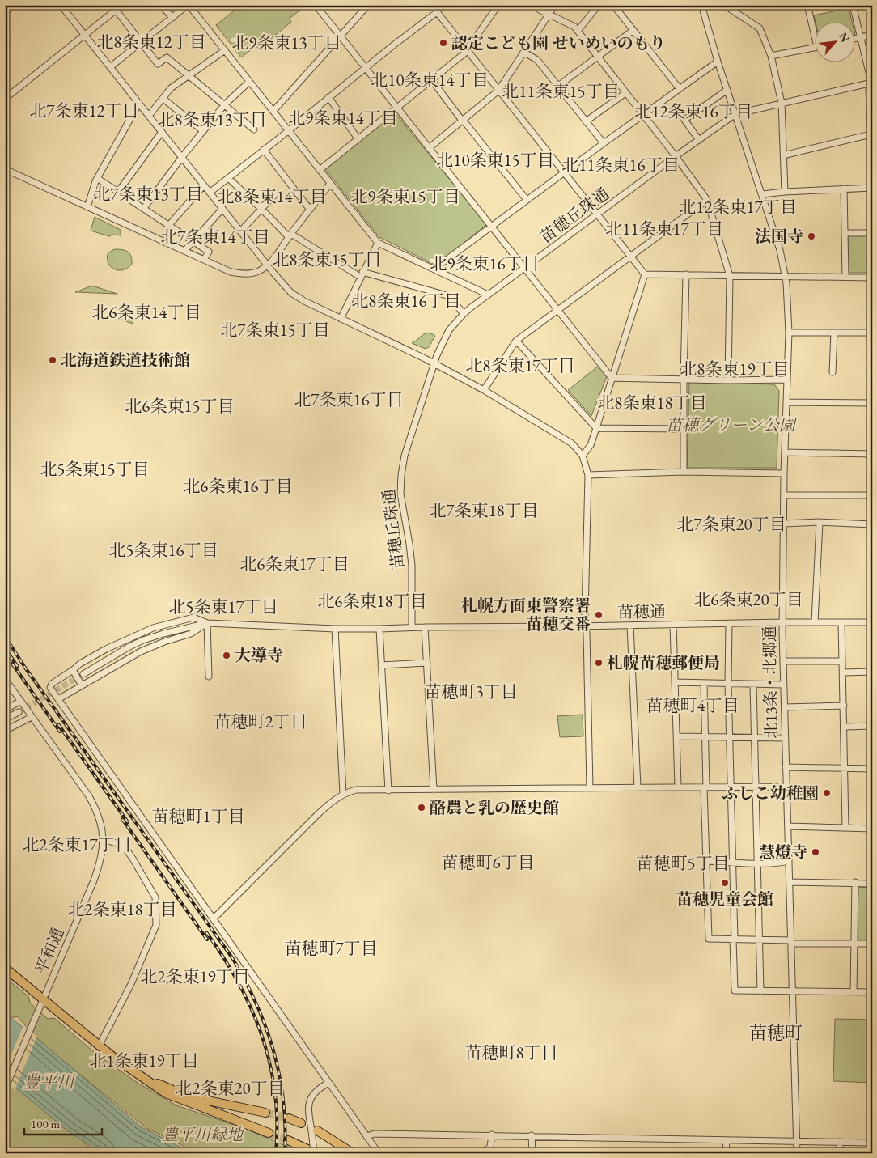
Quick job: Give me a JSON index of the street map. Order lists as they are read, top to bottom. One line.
{"streets":{"street":["苗穂丘珠通","苗穂通","北13条・北郷通","平和通"]},"crossings":[["苗穂丘珠通","苗穂通"],["苗穂丘珠通","北13条・北郷通"],["苗穂通","北13条・北郷通"]],"districts":["北8条東12丁目","北9条東13丁目","北10条東14丁目","北11条東15丁目","北7条東12丁目","北12条東16丁目","北9条東14丁目","北8条東13丁目","北10条東15丁目","北11条東16丁目","北7条東13丁目","北8条東14丁目","北9条東15丁目","北12条東17丁目","北11条東17丁目","北7条東14丁目","北8条東15丁目","北9条東16丁目","北8条東16丁目","北6条東14丁目","北7条東15丁目","北8条東17丁目","北8条東19丁目","北7条東16丁目","北8条東18丁目","北6条東15丁目","北5条東15丁目","北6条東16丁目","北7条東18丁目","北7条東20丁目","北5条東16丁目","北6条東17丁目","北6条東20丁目","北6条東18丁目","北5条東17丁目","苗穂町3丁目","苗穂町4丁目","苗穂町2丁目","苗穂町1丁目","北2条東17丁目","苗穂町6丁目","苗穂町5丁目","北2条東18丁目","苗穂町7丁目","北2条東19丁目","苗穂町","苗穂町8丁目","北1条東19丁目","北2条東20丁目"],"water":["豊平川"],"parks":["苗穂グリーン公園","豊平川緑地"],"places":["認定こども園 せいめいのもり","法国寺","北海道鉄道技術館","札幌方面東警察署 苗穂交番","大導寺","札幌苗穂郵便局","ふしこ幼稚園","酪農と乳の歴史館","慧燈寺","苗穂児童会館"],"scale_bar":"100 m","north":"top right"}
